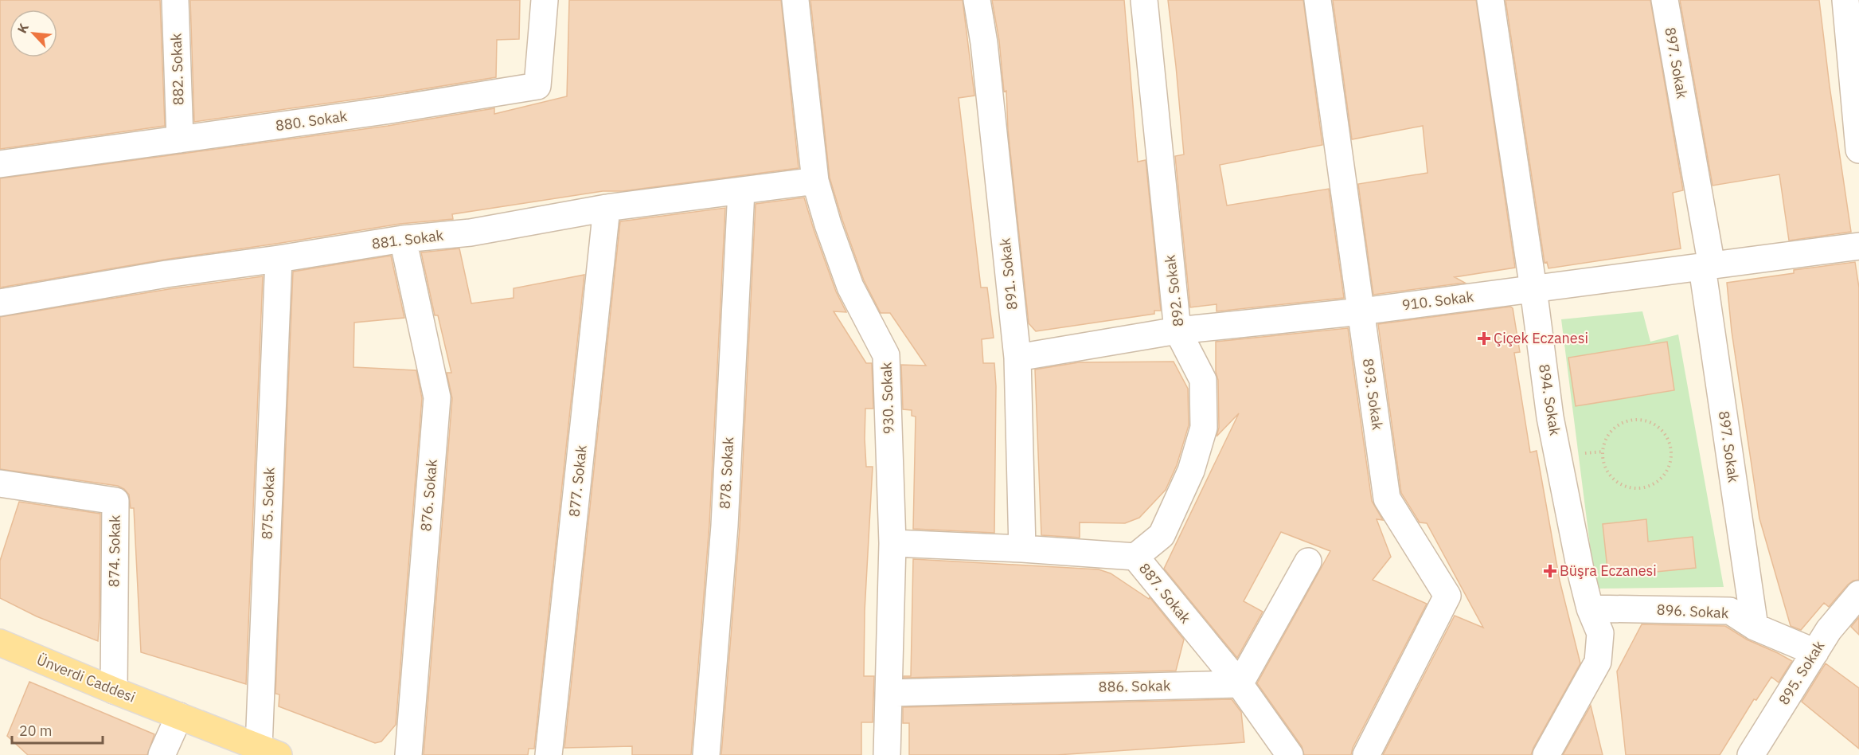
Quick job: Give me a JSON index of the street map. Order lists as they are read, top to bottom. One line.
{"streets":{"main road":["Ünverdi Caddesi"],"street":["897. Sokak","882. Sokak","880. Sokak","881. Sokak","891. Sokak","892. Sokak","910. Sokak","893. Sokak","930. Sokak","894. Sokak","878. Sokak","877. Sokak","876. Sokak","875. Sokak","874. Sokak","887. Sokak","896. Sokak","895. Sokak","886. Sokak"]},"crossings":[["897. Sokak","910. Sokak"],["897. Sokak","896. Sokak"],["882. Sokak","880. Sokak"],["881. Sokak","930. Sokak"],["881. Sokak","878. Sokak"],["881. Sokak","877. Sokak"],["881. Sokak","876. Sokak"],["881. Sokak","875. Sokak"],["891. Sokak","910. Sokak"],["891. Sokak","887. Sokak"],["892. Sokak","910. Sokak"],["892. Sokak","887. Sokak"],["910. Sokak","893. Sokak"],["910. Sokak","894. Sokak"],["930. Sokak","887. Sokak"],["930. Sokak","886. Sokak"],["894. Sokak","896. Sokak"],["875. Sokak","Ünverdi Caddesi"],["874. Sokak","Ünverdi Caddesi"],["887. Sokak","886. Sokak"],["896. Sokak","895. Sokak"]],"places":{"health":["Çiçek Eczanesi","Büşra Eczanesi"]},"scale_bar":"20 m","north":"top left"}
